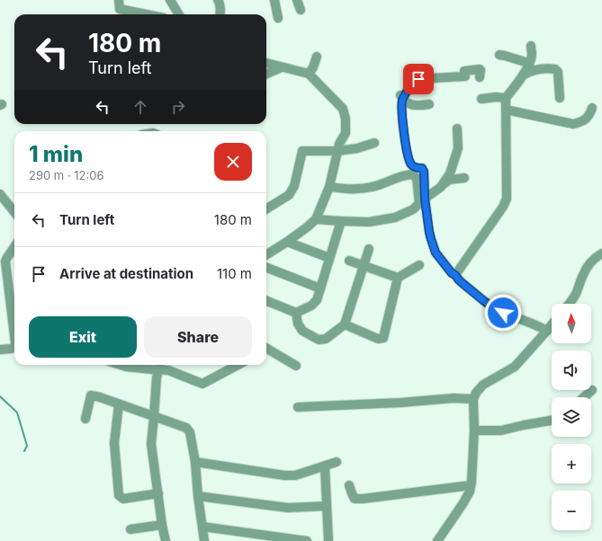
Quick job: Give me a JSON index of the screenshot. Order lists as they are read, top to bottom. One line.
{"north":"top","page":{"turn":["180 m","Turn left"],"heading":["1 min","290 m · 12:06"],"list":[{"name":"Turn left","value":"180 m"},{"name":"Arrive at destination","value":"110 m"}],"map_buttons":["+","−"],"buttons":["Exit","Share"]}}
